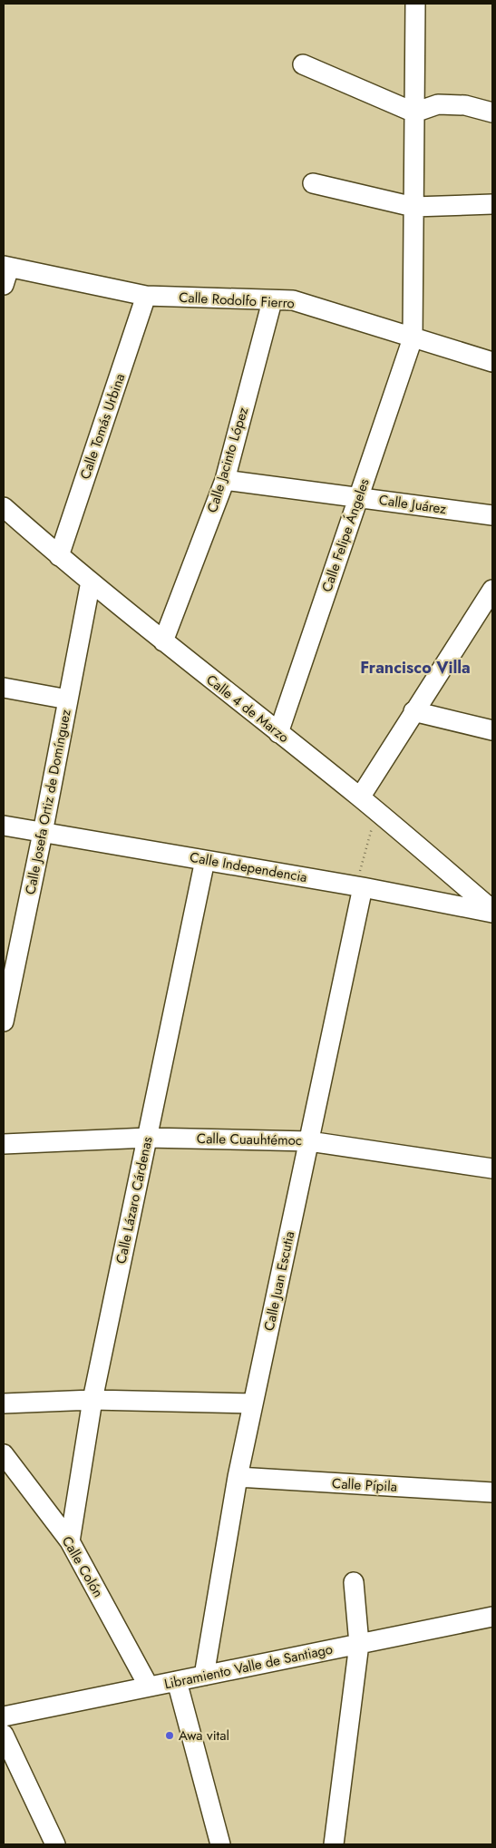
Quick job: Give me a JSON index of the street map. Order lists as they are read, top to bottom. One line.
{"streets":{"street":["Calle Rodolfo Fierro","Calle Tomás Urbina","Calle Jacinto López","Calle Juárez","Calle Felipe Ángeles","Calle 4 de Marzo","Calle Josefa Ortiz de Domínguez","Calle Independencia","Calle Cuauhtémoc","Calle Lázaro Cárdenas","Calle Juan Escutia","Calle Pípila","Calle Colón","Libramiento Valle de Santiago"]},"crossings":[["Calle Rodolfo Fierro","Calle Tomás Urbina"],["Calle Rodolfo Fierro","Calle Jacinto López"],["Calle Rodolfo Fierro","Calle Felipe Ángeles"],["Calle Tomás Urbina","Calle 4 de Marzo"],["Calle Jacinto López","Calle Juárez"],["Calle Jacinto López","Calle 4 de Marzo"],["Calle Juárez","Calle Felipe Ángeles"],["Calle Felipe Ángeles","Calle 4 de Marzo"],["Calle 4 de Marzo","Calle Josefa Ortiz de Domínguez"],["Calle 4 de Marzo","Calle Independencia"],["Calle Josefa Ortiz de Domínguez","Calle Independencia"],["Calle Independencia","Calle Lázaro Cárdenas"],["Calle Independencia","Calle Juan Escutia"],["Calle Cuauhtémoc","Calle Lázaro Cárdenas"],["Calle Cuauhtémoc","Calle Juan Escutia"],["Calle Lázaro Cárdenas","Calle Colón"],["Calle Juan Escutia","Calle Pípila"],["Calle Juan Escutia","Libramiento Valle de Santiago"],["Calle Colón","Libramiento Valle de Santiago"]],"districts":["Francisco Villa"],"places":["Awa vital"]}
